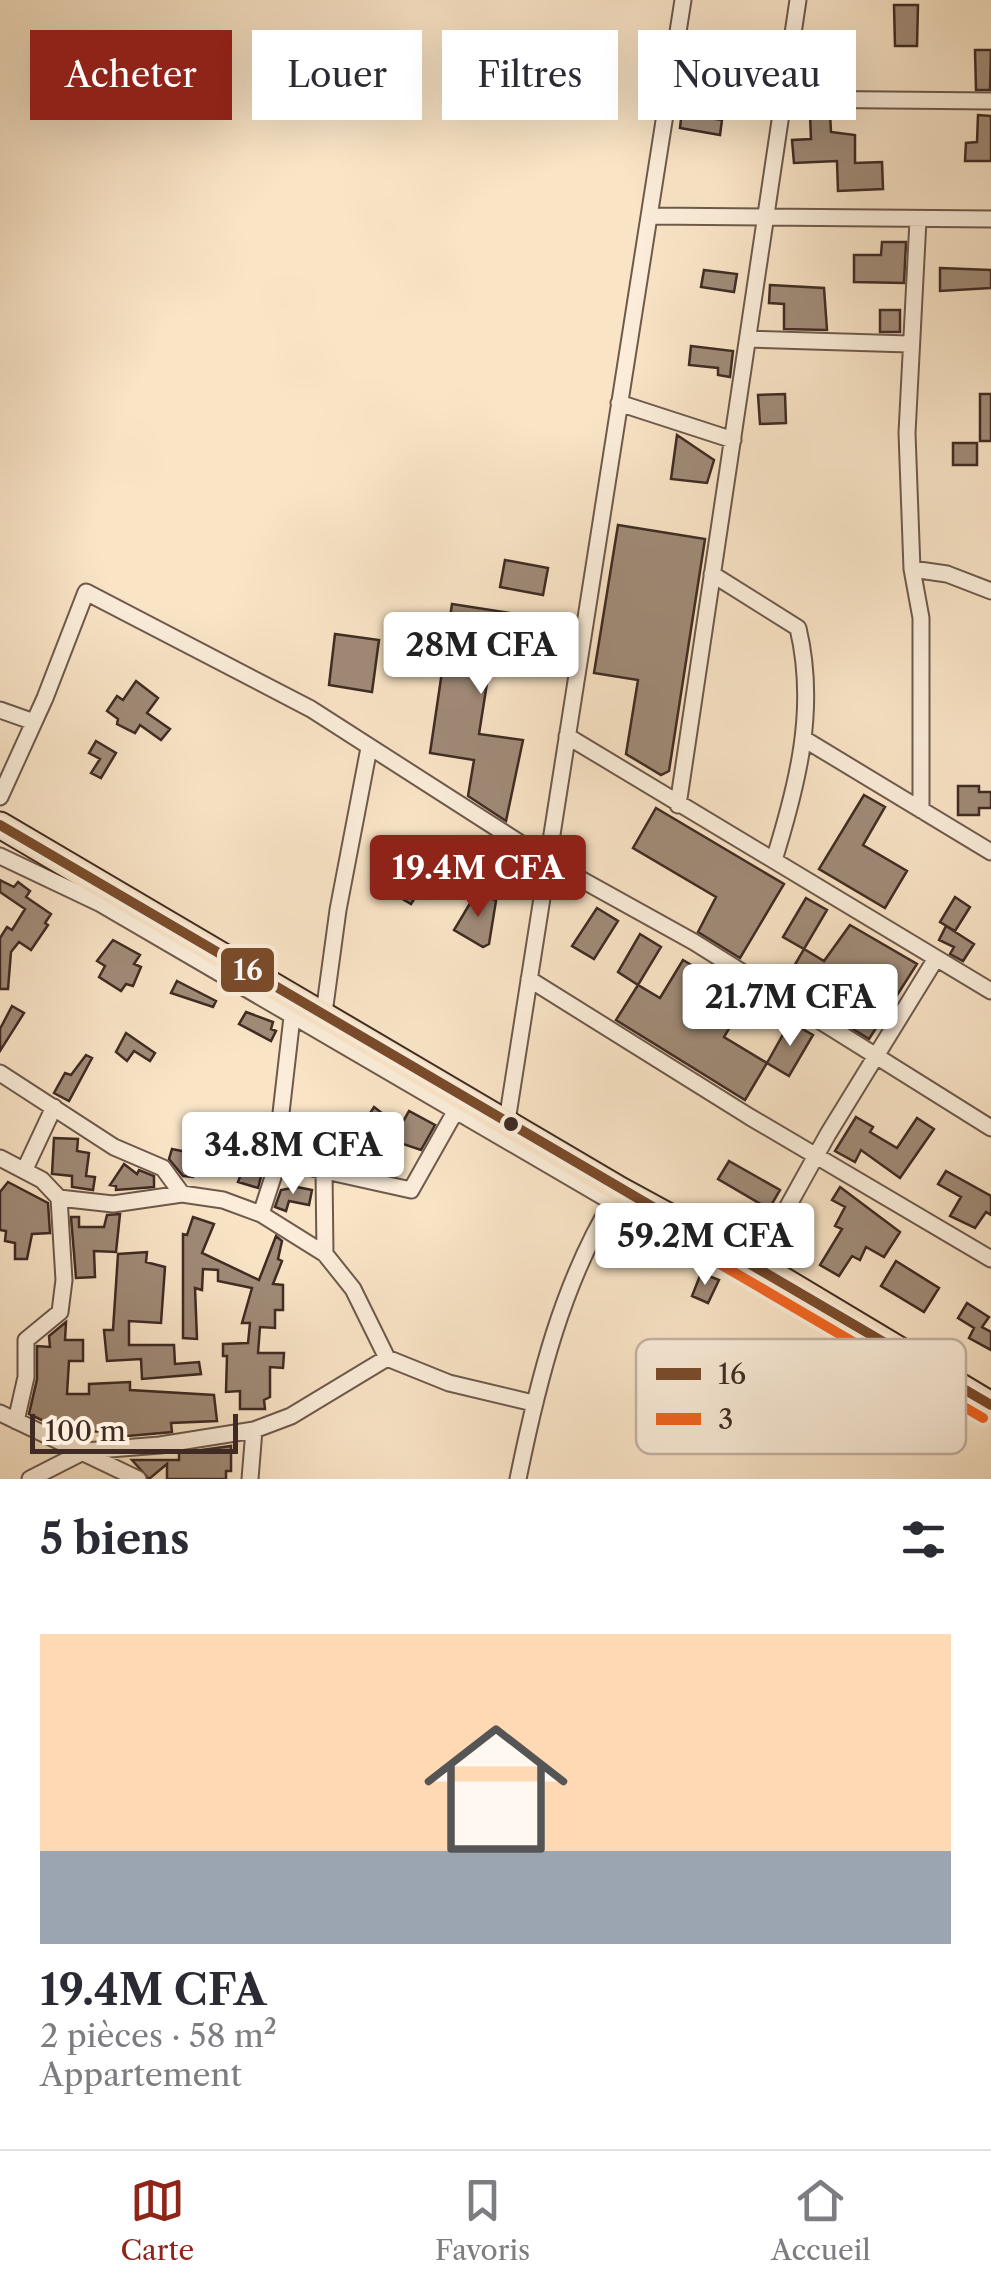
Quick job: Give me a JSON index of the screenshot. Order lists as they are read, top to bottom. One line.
{"lines":["transit line 16","transit line 3"],"legend":["16","3"],"scale_bar":"100 m","page":{"chip":["Acheter","Louer","Filtres","Nouveau"],"price":["28M CFA","19.4M CFA","21.7M CFA","34.8M CFA","59.2M CFA"],"scale":"100 m","heading":"5 biens","list":[{"name":"19.4M CFA","note":"2 pièces · 58 m² · Appartement"}],"tabs":["Carte","Favoris","Accueil"]}}
